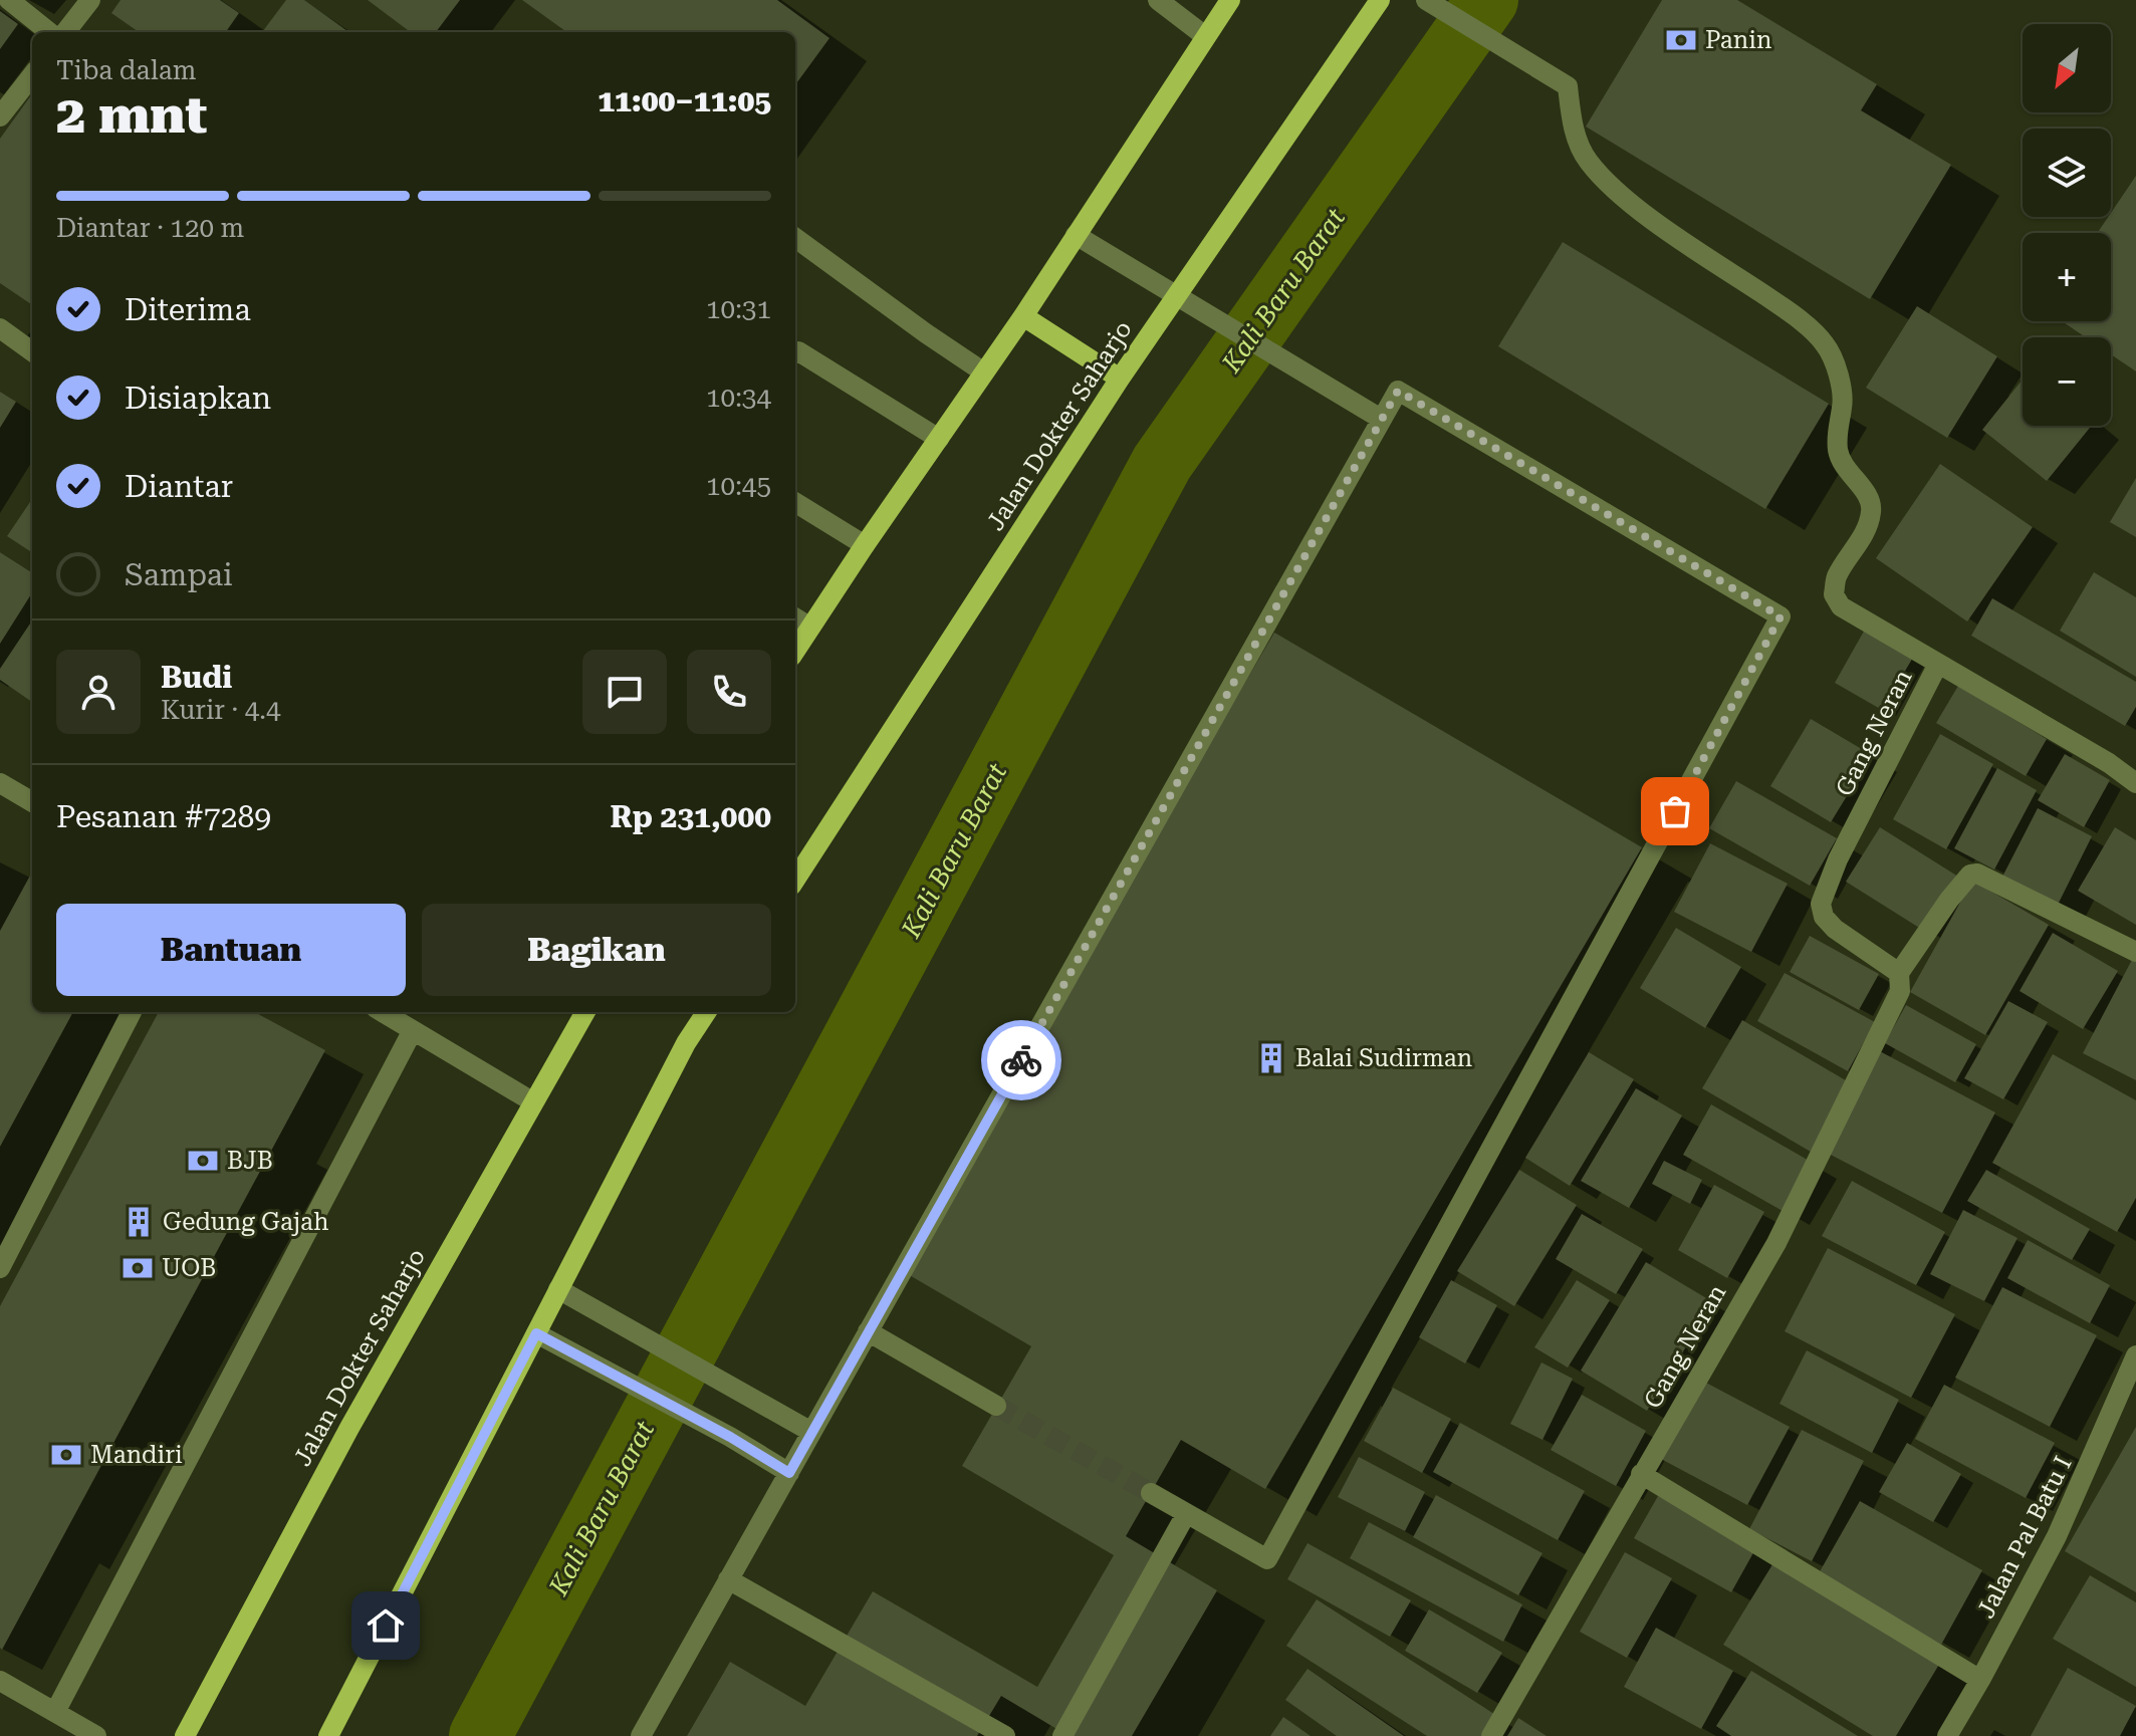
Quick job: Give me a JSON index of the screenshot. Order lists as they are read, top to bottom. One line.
{"streets":{"main road":["Jalan Dokter Saharjo"],"street":["Gang Neran","Jalan Pal Batu I"]},"water":["Kali Baru Barat"],"places":{"bank":["Panin","BJB","UOB","Mandiri"],"building":["Balai Sudirman","Gedung Gajah"]},"north":"bottom left","page":{"map_buttons":["+","−"],"heading":["2 mnt","Tiba dalam","11:00–11:05"],"panel":["Budi","Kurir · 4.4","Pesanan #7289","Rp 231,000"],"bar":"Diantar · 120 m","list":[["Diterima","10:31"],["Disiapkan","10:34"],["Diantar","10:45"],"Sampai"],"buttons":["Bantuan","Bagikan"]}}
